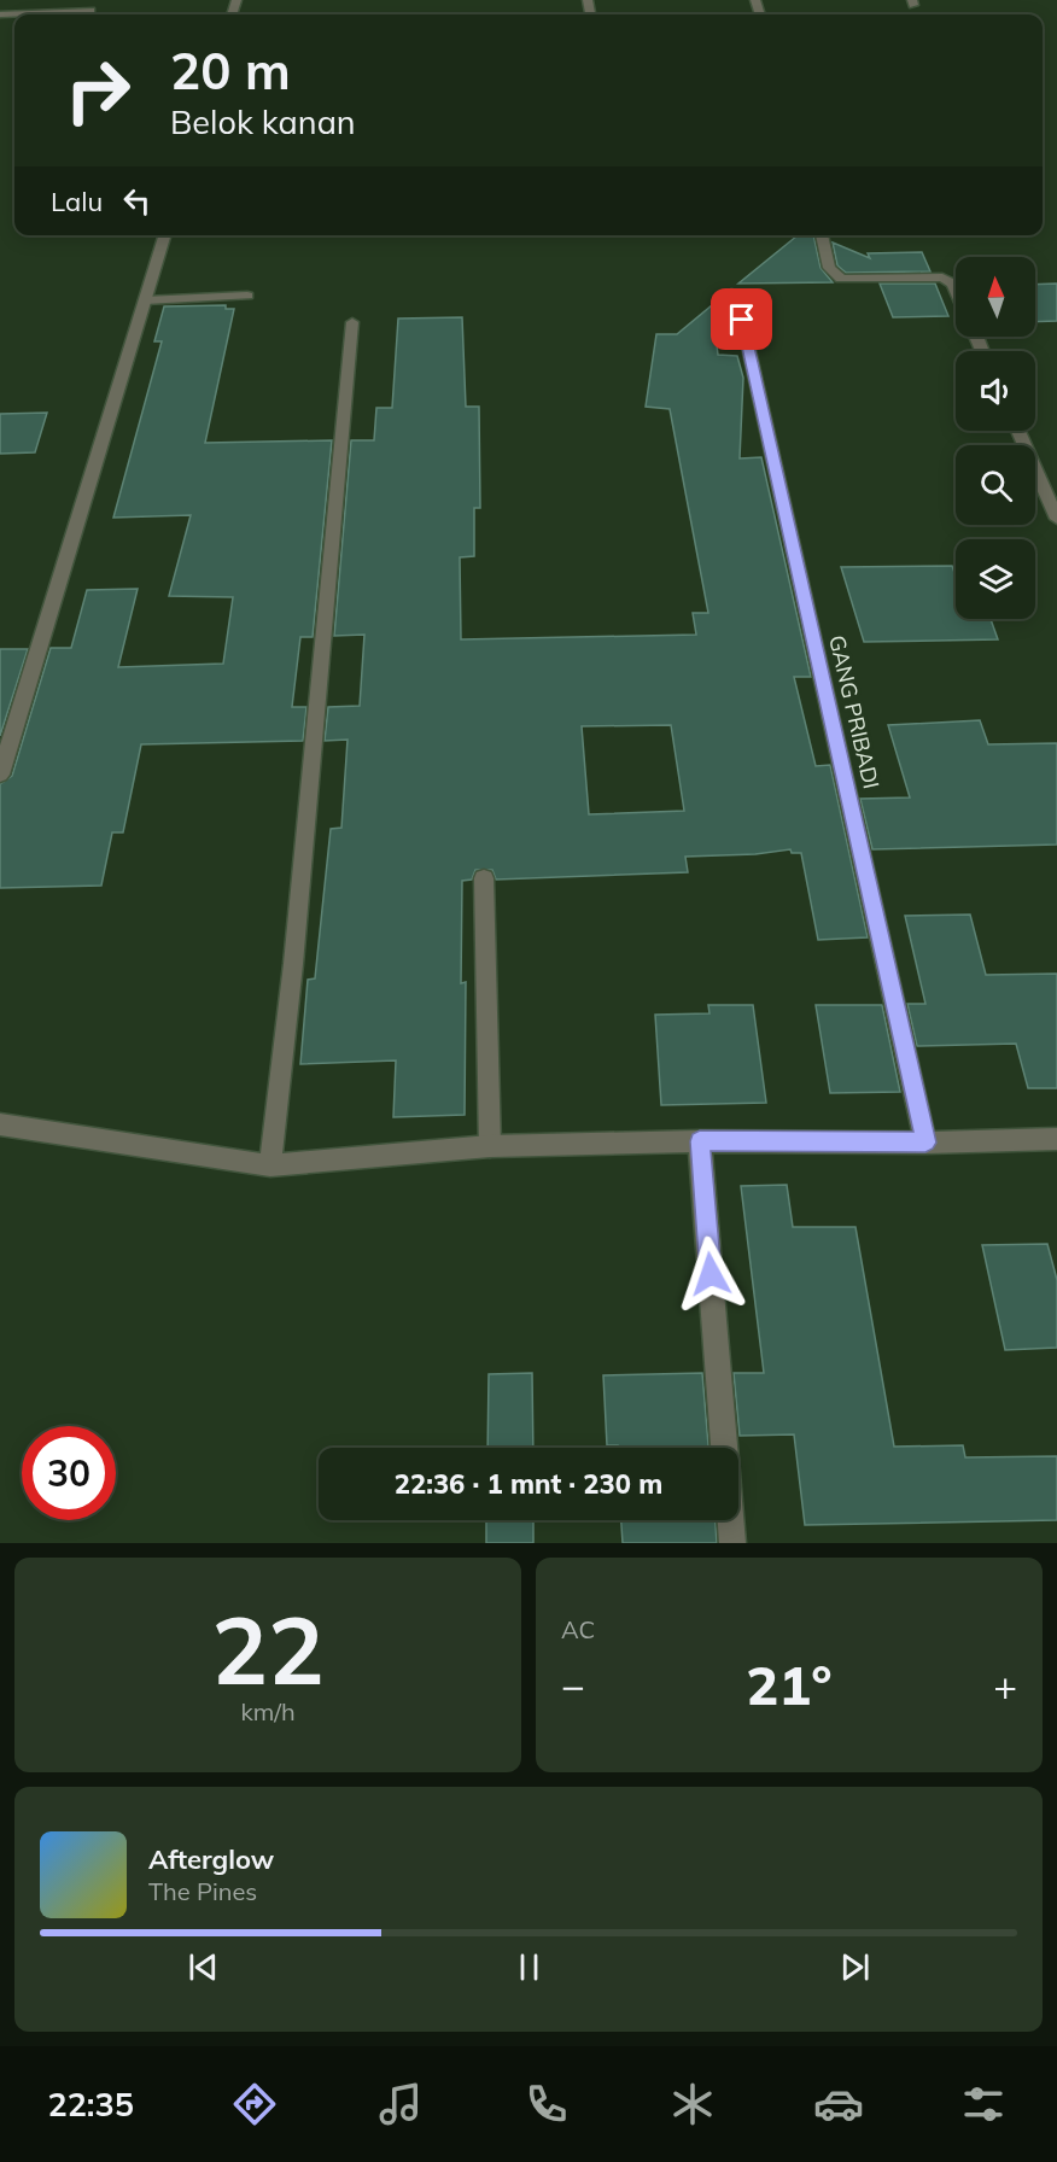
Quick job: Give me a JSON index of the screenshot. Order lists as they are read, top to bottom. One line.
{"streets":{"street":["GANG PRIBADI"]},"north":"top","page":{"turn":["20 m","Belok kanan"],"then":"Lalu","limit":"30","trip":"22:36 · 1 mnt · 230 m","tile":[["22","km/h"],"AC"],"heat":["−","21°","+"],"song":["Afterglow","The Pines"],"tabs":"22:35"}}
